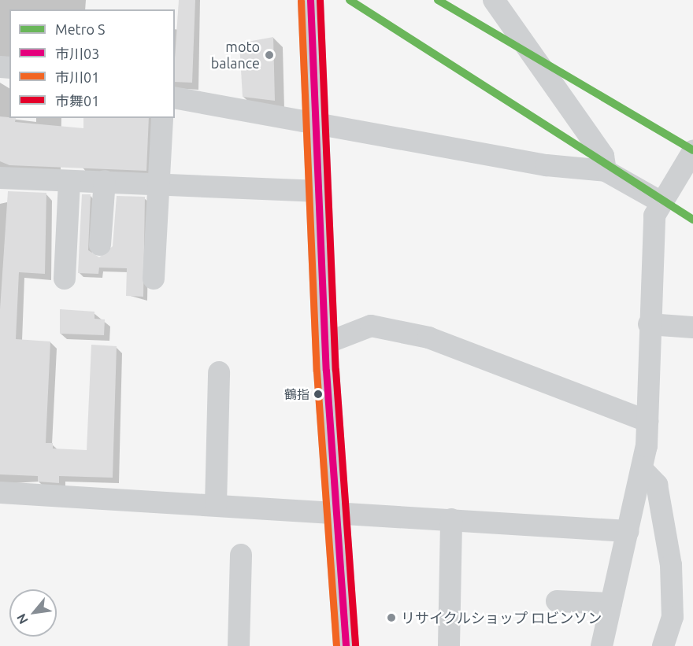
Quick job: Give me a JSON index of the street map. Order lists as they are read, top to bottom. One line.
{"places":["moto balance","鶴指","リサイクルショップ ロビンソン"],"lines":["metro line S","transit line 市川03","transit line 市舞01","transit line 市川01"],"legend":["Metro S","市川03","市川01","市舞01"],"north":"bottom left"}
